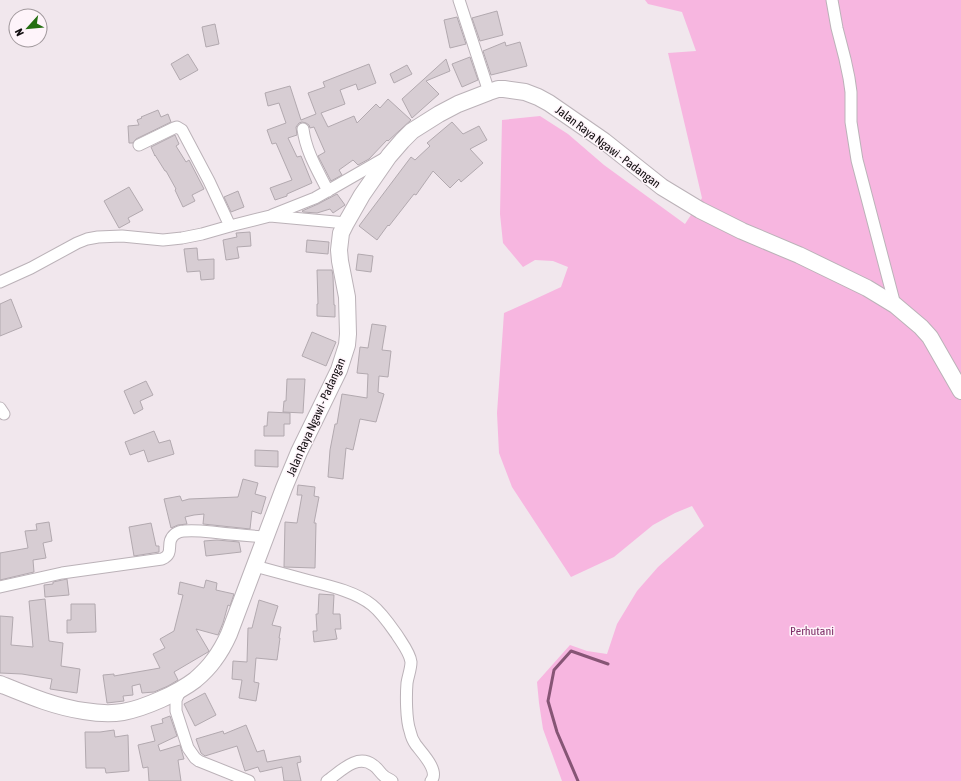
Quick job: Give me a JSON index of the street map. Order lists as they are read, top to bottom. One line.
{"streets":{"highway":["Jalan Raya Ngawi - Padangan"]},"parks":["Perhutani"],"north":"bottom left"}
